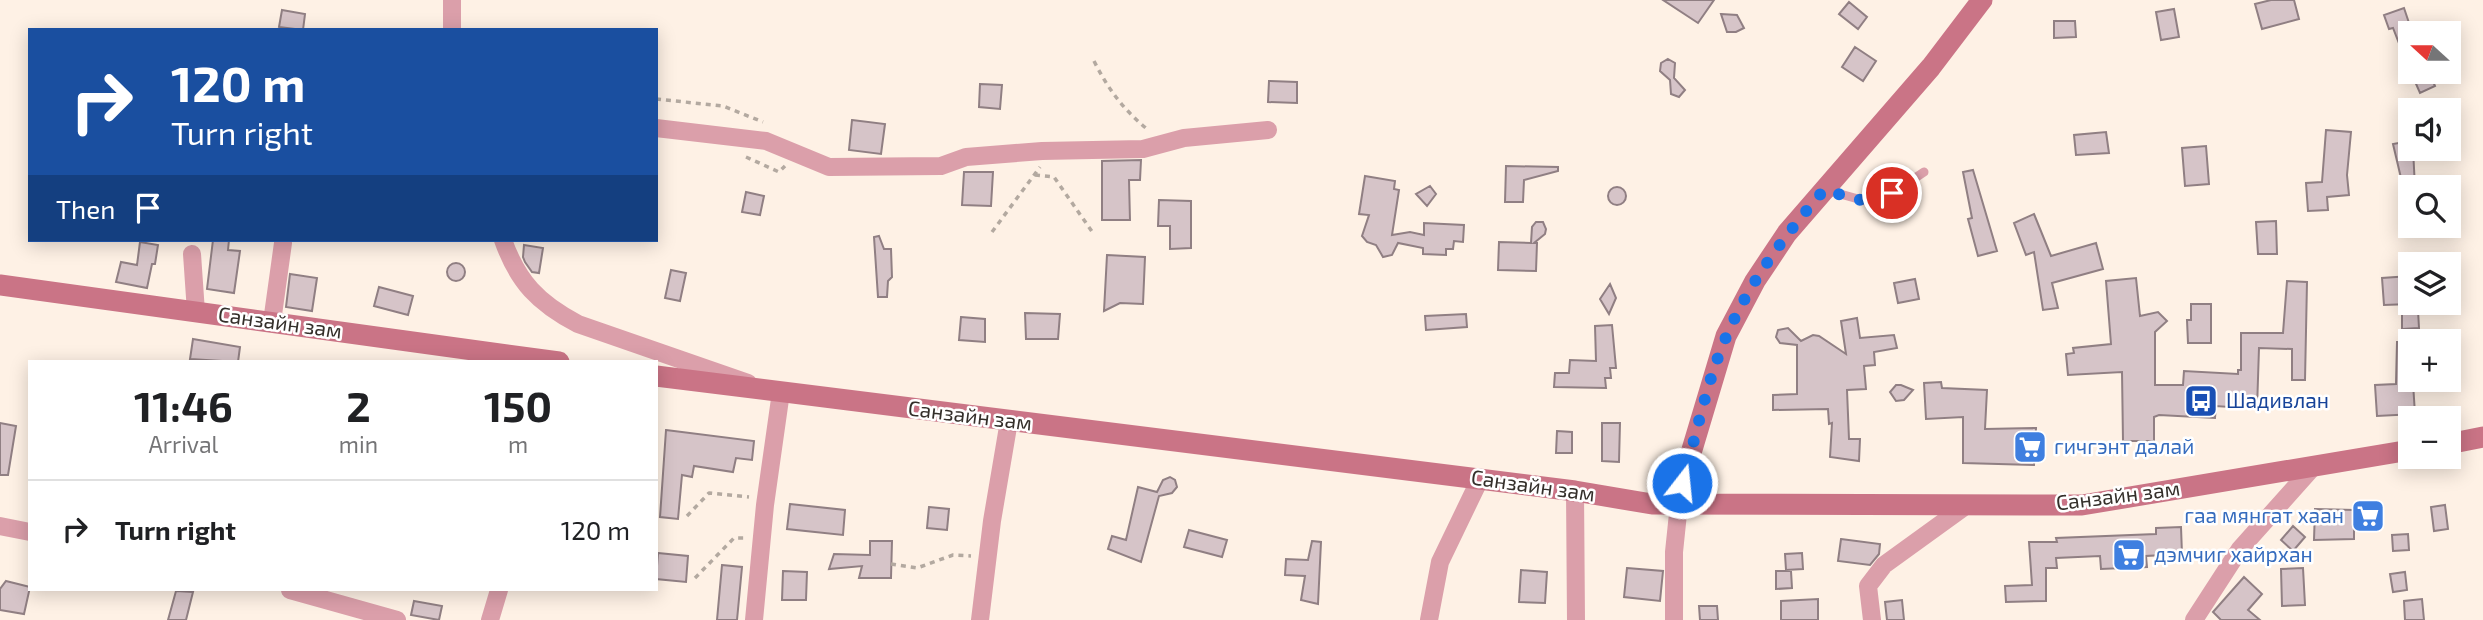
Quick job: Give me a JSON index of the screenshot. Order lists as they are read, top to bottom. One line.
{"streets":{"main road":["Санзайн зам"]},"places":{"bus stop":["Шадивлан"],"supermarket":["гичгэнт далай","гаа мянгат хаан","дэмчиг хайрхан"]},"north":"left","page":{"map_buttons":["+","−"],"turn":["120 m","Turn right"],"then":"Then","eta":["11:46","Arrival","2","min","150","m"],"list":[{"name":"Turn right","value":"120 m"}]}}
